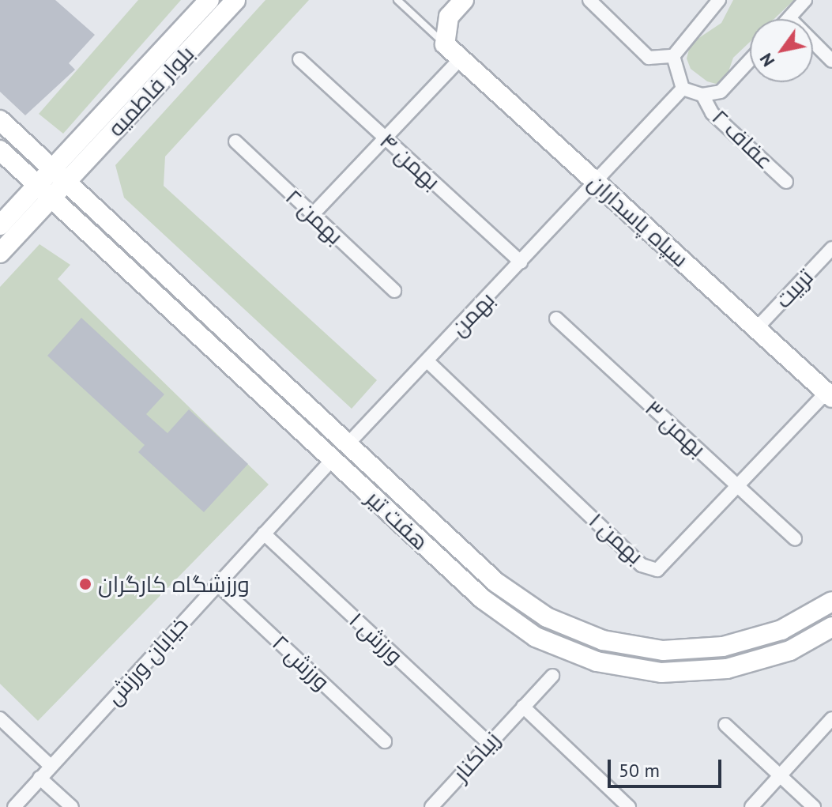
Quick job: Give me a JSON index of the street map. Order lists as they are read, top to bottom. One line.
{"streets":{"main road":["بلوار فاطمیه","سپاه پاسداران","هفت تیر"],"street":["عفاف ۲","بهمن ۴","بهمن ۲","تربیت","بهمن","بهمن ۳","بهمن ۱","ورزش ۱","خیابان ورزش","ورزش ۲","زیباکنار"]},"crossings":[["بلوار فاطمیه","هفت تیر"],["بهمن ۴","بهمن"],["سپاه پاسداران","تربیت"],["سپاه پاسداران","بهمن"],["سپاه پاسداران","بهمن ۱"],["بهمن","هفت تیر"],["بهمن","بهمن ۱"],["بهمن ۳","بهمن ۱"],["هفت تیر","خیابان ورزش"],["ورزش ۱","خیابان ورزش"],["ورزش ۱","زیباکنار"],["خیابان ورزش","ورزش ۲"]],"places":["ورزشگاه کارگران"],"scale_bar":"50 m","north":"bottom left"}
